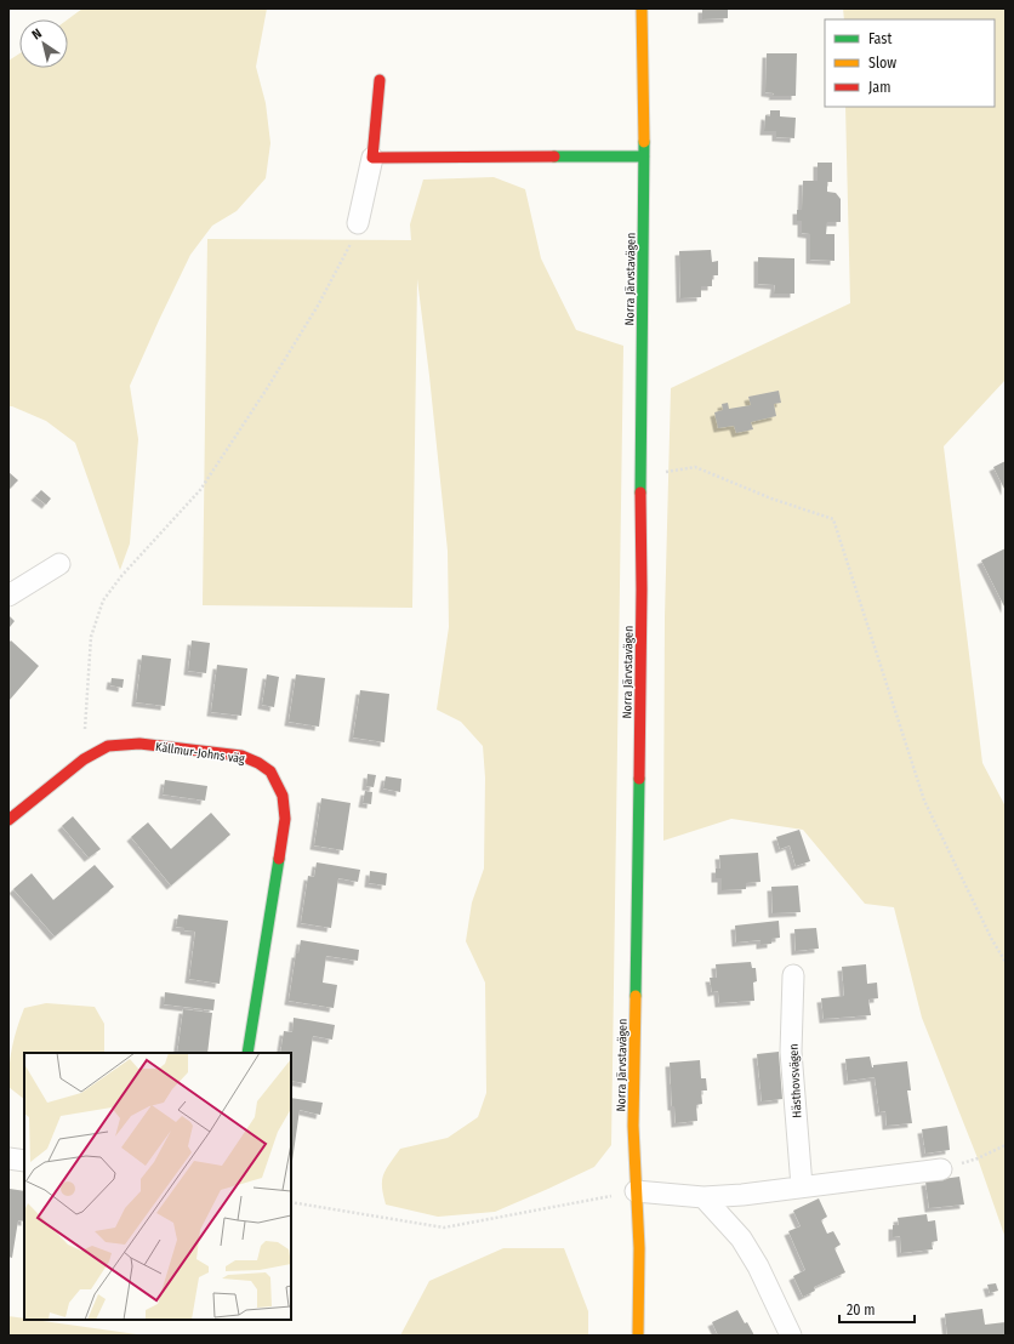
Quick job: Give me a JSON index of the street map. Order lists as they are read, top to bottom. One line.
{"streets":{"street":["Norra Järvstavägen","Källmur-Johns väg","Hästhovsvägen"]},"legend":["Fast","Slow","Jam"],"scale_bar":"20 m","north":"top left"}
